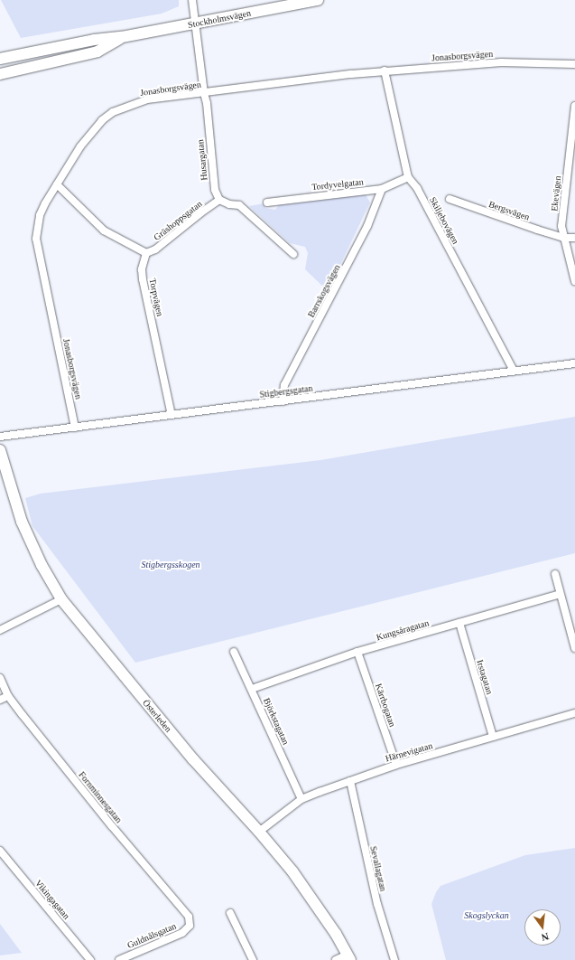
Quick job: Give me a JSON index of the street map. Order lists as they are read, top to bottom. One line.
{"streets":{"main road":["Stockholmsvägen","Österleden"],"street":["Jonasborgsvägen","Husargatan","Tordyvelgatan","Ekevägen","Bergsvägen","Gräshoppsgatan","Skiljebovägen","Barrskogsvägen","Torpvägen","Stigbergsgatan","Kungsåragatan","Irstagatan","Kärrbogatan","Björkstagatan","Härnevigatan","Fornminnesgatan","Sevallagatan","Vikingagatan","Guldnålsgatan"]},"crossings":[["Stockholmsvägen","Husargatan"],["Jonasborgsvägen","Husargatan"],["Jonasborgsvägen","Skiljebovägen"],["Jonasborgsvägen","Stigbergsgatan"],["Husargatan","Gräshoppsgatan"],["Tordyvelgatan","Skiljebovägen"],["Tordyvelgatan","Barrskogsvägen"],["Ekevägen","Bergsvägen"],["Gräshoppsgatan","Torpvägen"],["Skiljebovägen","Stigbergsgatan"],["Barrskogsvägen","Stigbergsgatan"],["Torpvägen","Stigbergsgatan"],["Kungsåragatan","Irstagatan"],["Kungsåragatan","Kärrbogatan"],["Kungsåragatan","Björkstagatan"],["Irstagatan","Härnevigatan"],["Kärrbogatan","Härnevigatan"],["Österleden","Härnevigatan"],["Björkstagatan","Härnevigatan"],["Härnevigatan","Sevallagatan"],["Fornminnesgatan","Guldnålsgatan"]],"parks":["Stigbergsskogen","Skogslyckan"],"north":"bottom"}
